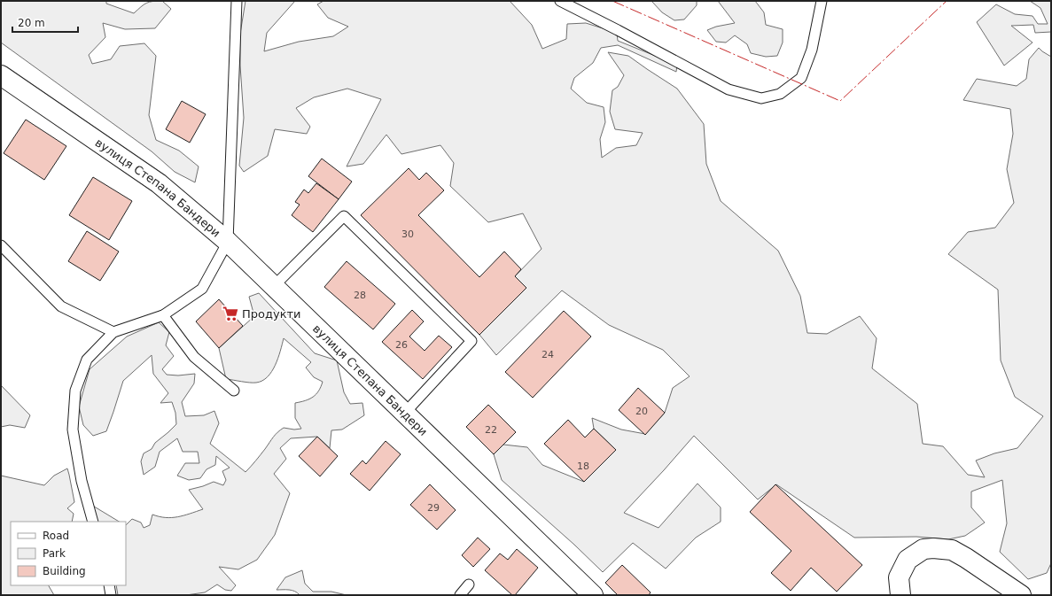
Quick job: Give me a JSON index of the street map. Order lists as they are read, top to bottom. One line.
{"streets":{"main road":["вулиця Степана Бандери"]},"places":{"supermarket":["Продукти"]},"house_numbers":["30","28","26","24","20","22","18","29"],"legend":["Road","Park","Building"],"scale_bar":"20 m"}
